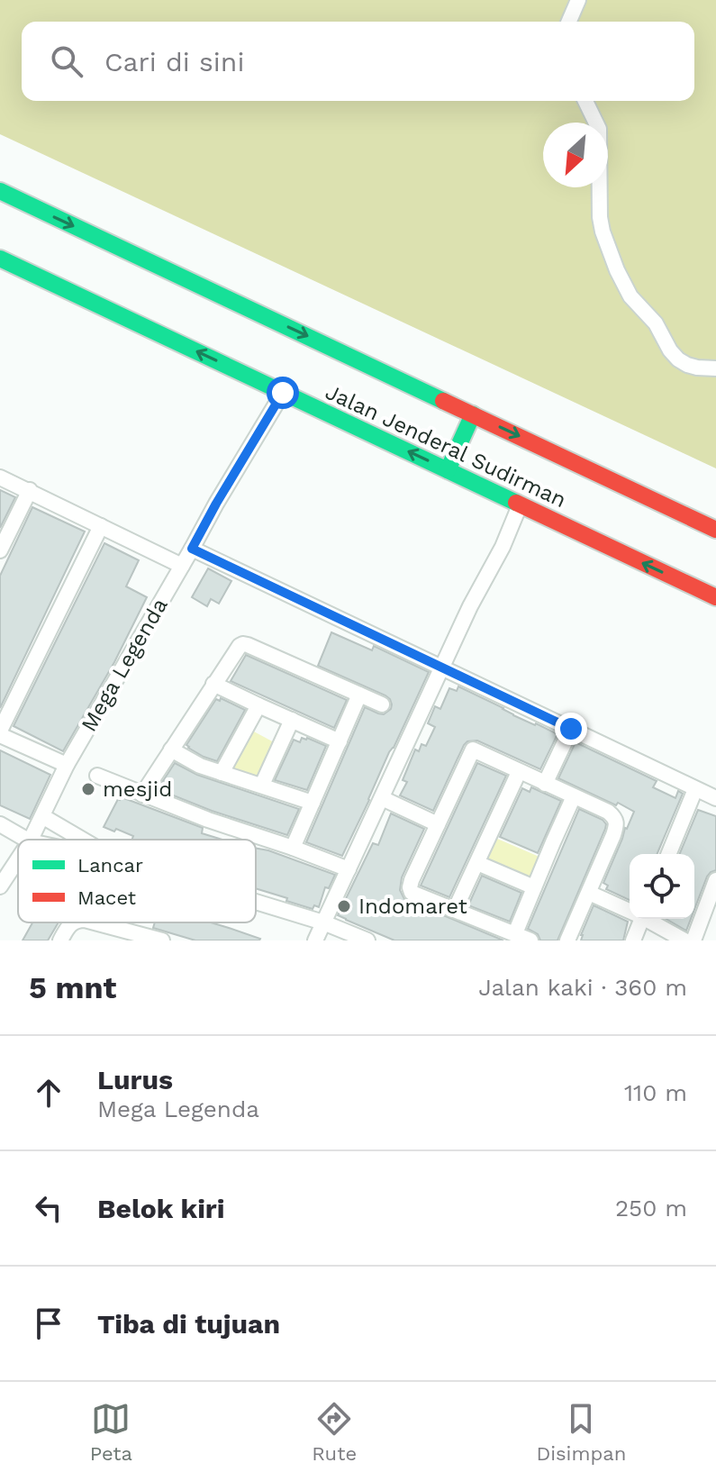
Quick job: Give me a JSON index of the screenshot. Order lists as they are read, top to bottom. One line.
{"streets":{"highway":["Jalan Jenderal Sudirman"],"street":["Mega Legenda"]},"crossings":[["Jalan Jenderal Sudirman","Mega Legenda"]],"places":["mesjid","Indomaret"],"legend":["Lancar","Macet"],"north":"bottom left","page":{"search":"Cari di sini","heading":["5 mnt","Jalan kaki · 360 m"],"list":[["Lurus","Mega Legenda","110 m"],["Belok kiri","250 m"],"Tiba di tujuan"],"nav":["Peta","Rute","Disimpan"]}}
